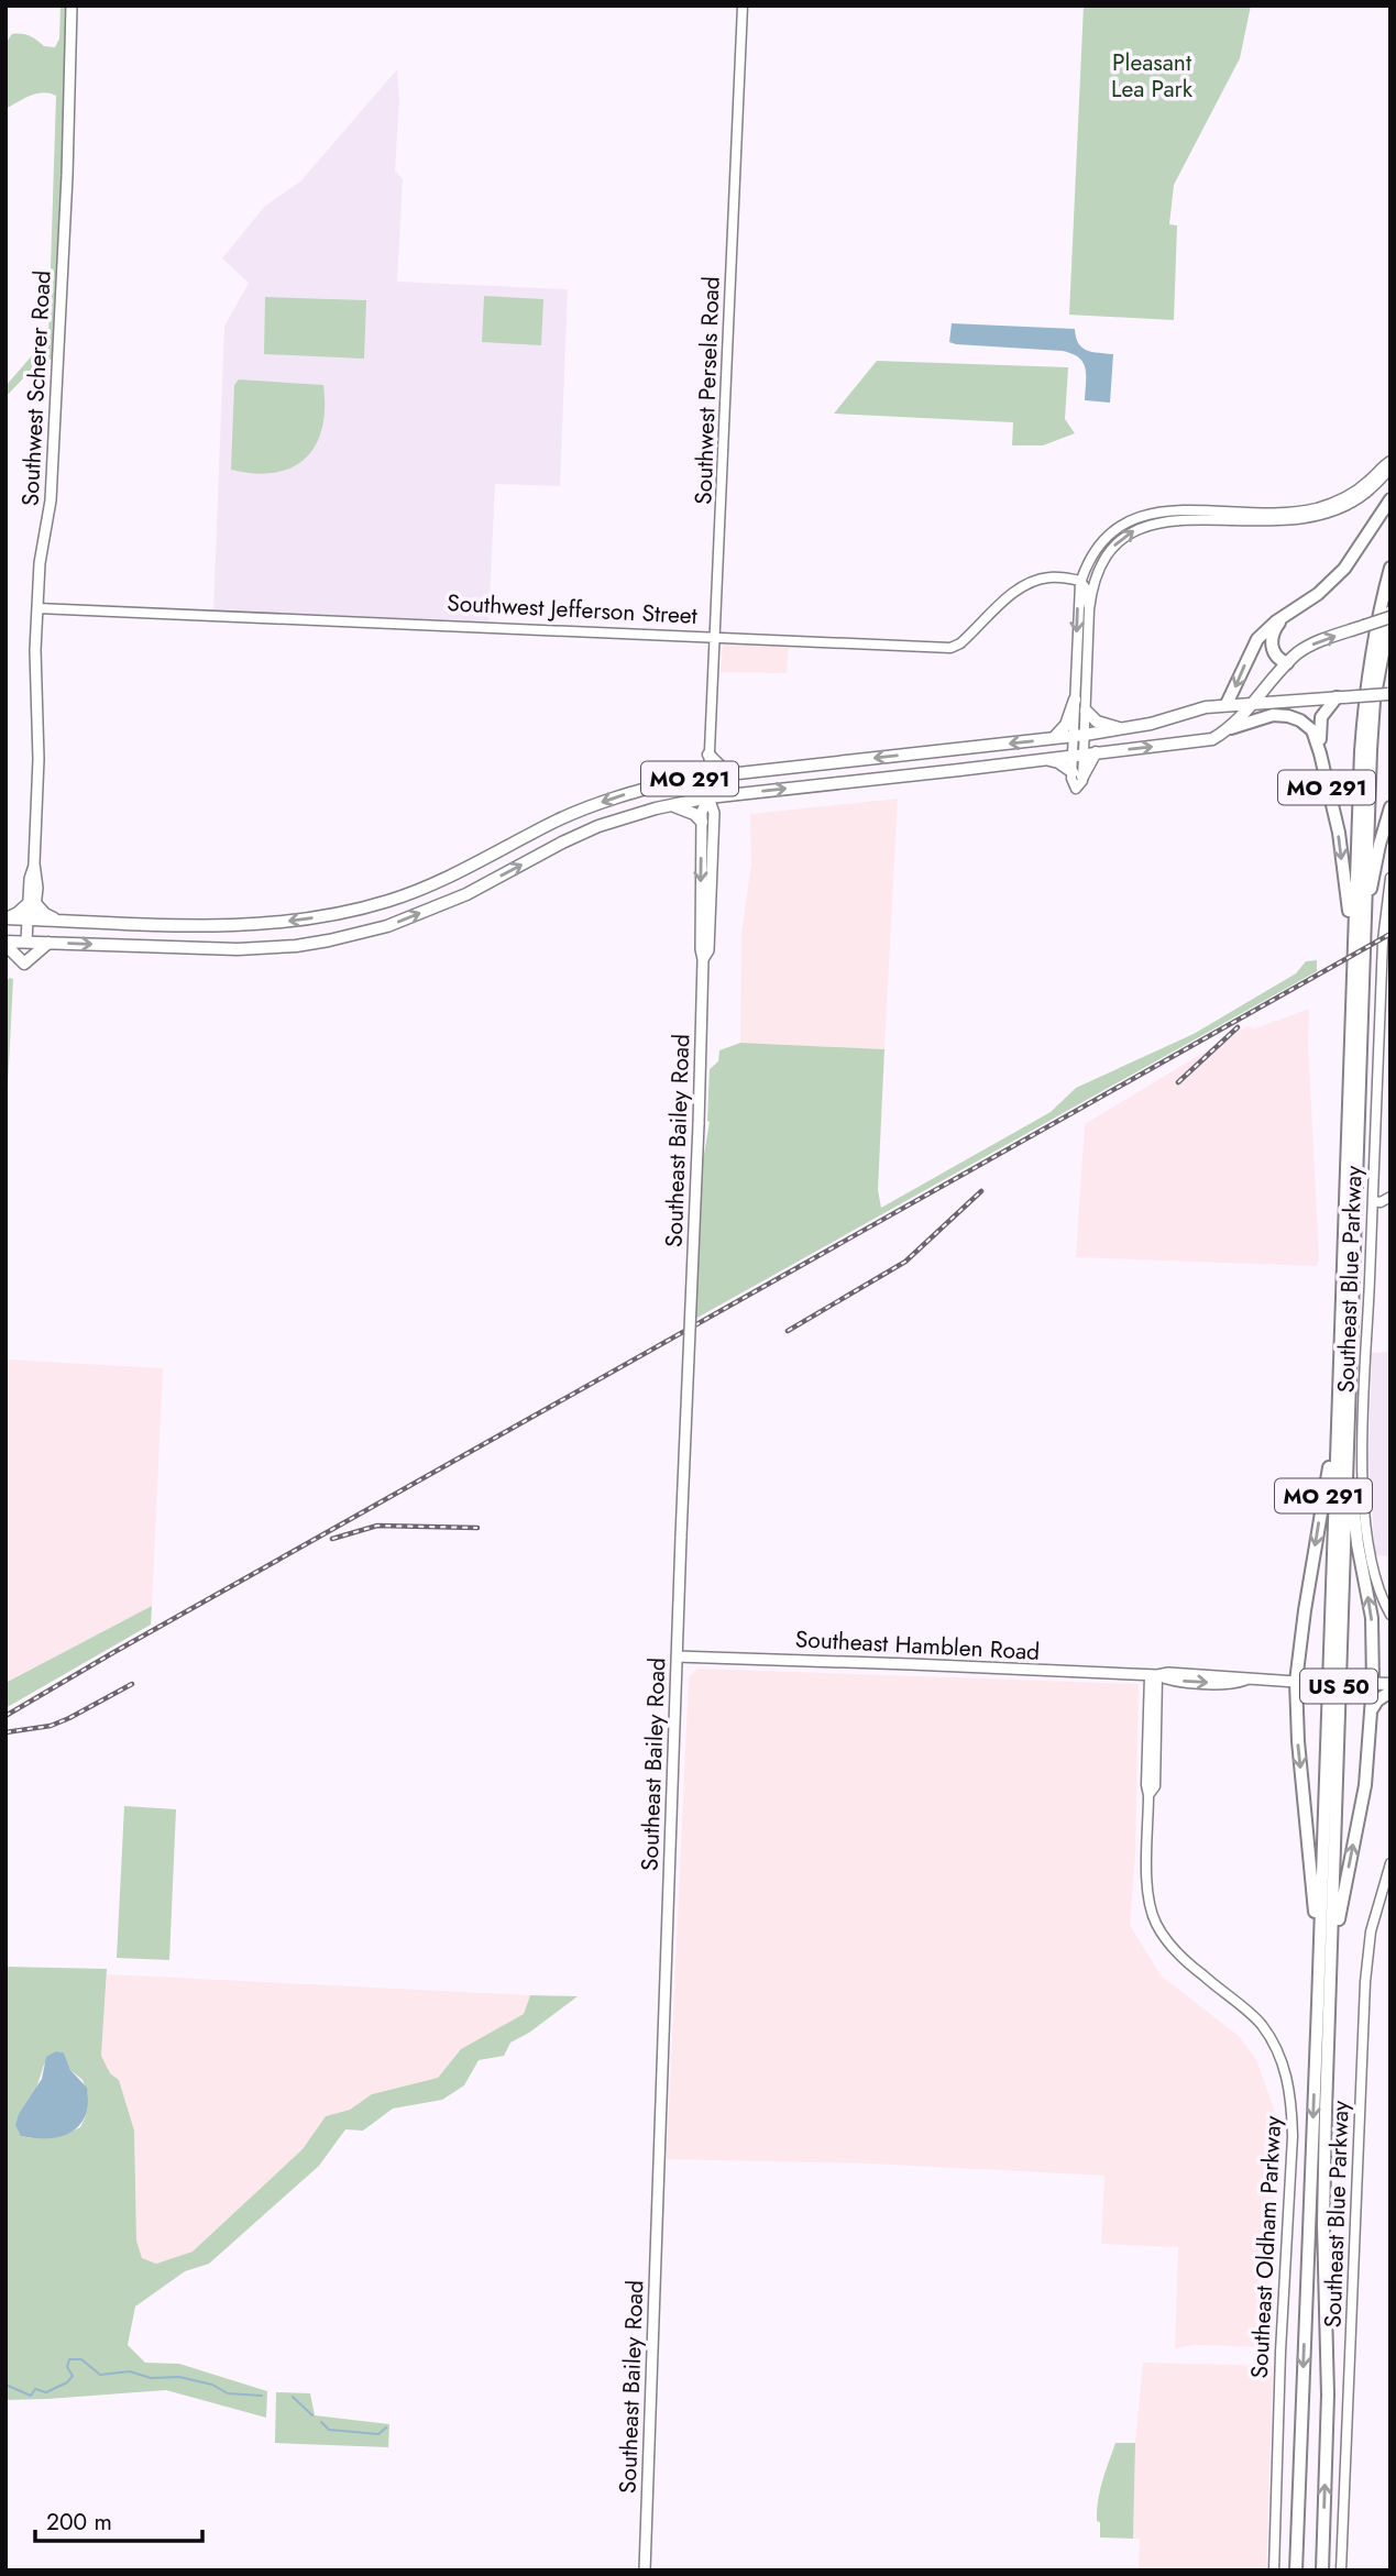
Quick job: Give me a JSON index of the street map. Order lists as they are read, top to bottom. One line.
{"streets":{"highway":["MO 291","US 50"],"main road":["Southwest Scherer Road","Southeast Bailey Road","Southeast Hamblen Road"],"street":["Southwest Persels Road","Southwest Jefferson Street","Southeast Blue Parkway","Southeast Oldham Parkway"]},"crossings":[["Southwest Scherer Road","Southwest Jefferson Street"],["Southwest Scherer Road","MO 291"],["Southwest Persels Road","Southwest Jefferson Street"],["Southwest Persels Road","MO 291"],["Southwest Persels Road","Southeast Bailey Road"],["MO 291","Southeast Bailey Road"],["MO 291","Southeast Hamblen Road"],["MO 291","US 50"],["Southeast Bailey Road","Southeast Hamblen Road"],["Southeast Hamblen Road","Southeast Oldham Parkway"]],"parks":["Pleasant Lea Park"],"scale_bar":"200 m"}
